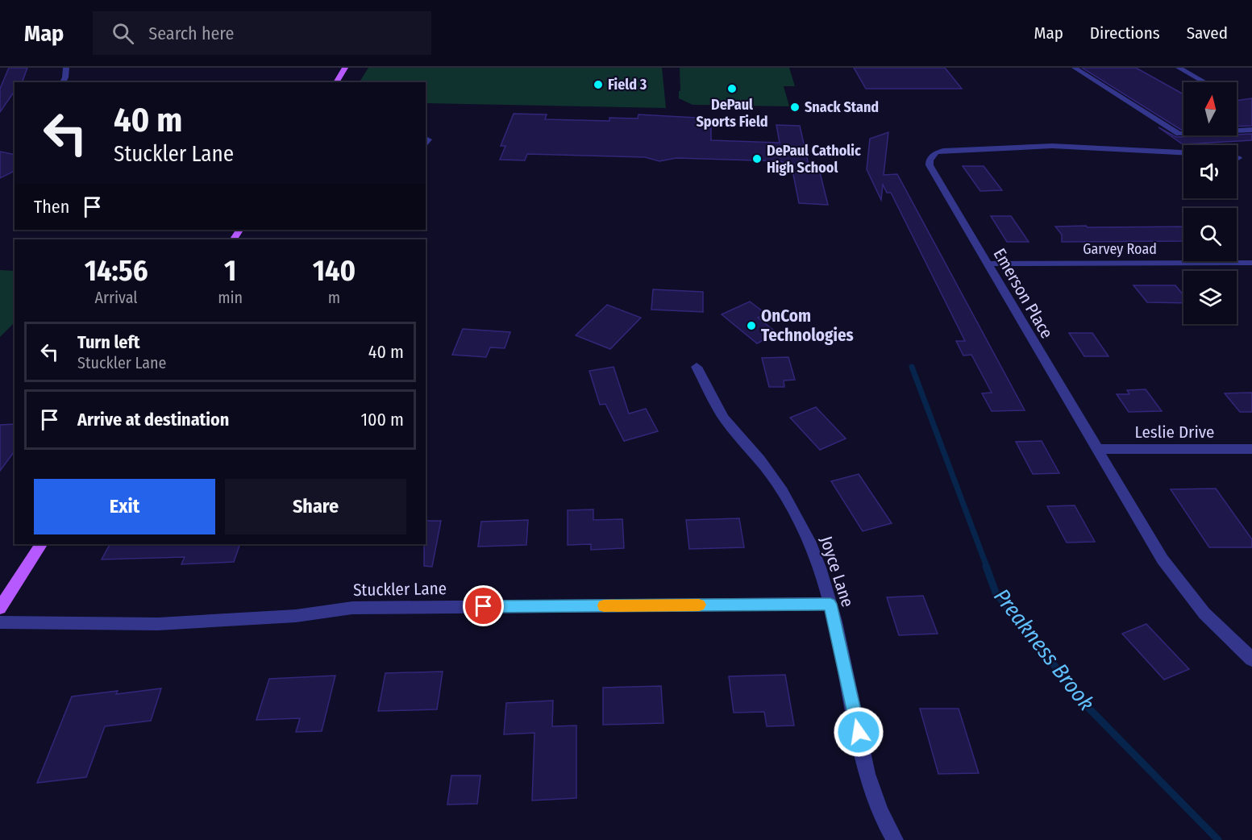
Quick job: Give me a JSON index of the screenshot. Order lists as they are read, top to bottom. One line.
{"streets":{"street":["Garvey Road","Emerson Place","Leslie Drive","Joyce Lane","Stuckler Lane"]},"crossings":[["Garvey Road","Emerson Place"],["Emerson Place","Leslie Drive"],["Joyce Lane","Stuckler Lane"]],"water":["Preakness Brook"],"places":["Field 3","DePaul Sports Field","Snack Stand","DePaul Catholic High School","OnCom Technologies"],"north":"top","page":{"header":"Map","search":"Search here","nav":["Map","Directions","Saved"],"turn":["40 m","Stuckler Lane"],"then":"Then","eta":["14:56","Arrival","1","min","140","m"],"list":[{"name":"Turn left","note":"Stuckler Lane","value":"40 m"},{"name":"Arrive at destination","value":"100 m"}],"buttons":["Exit","Share"]}}
